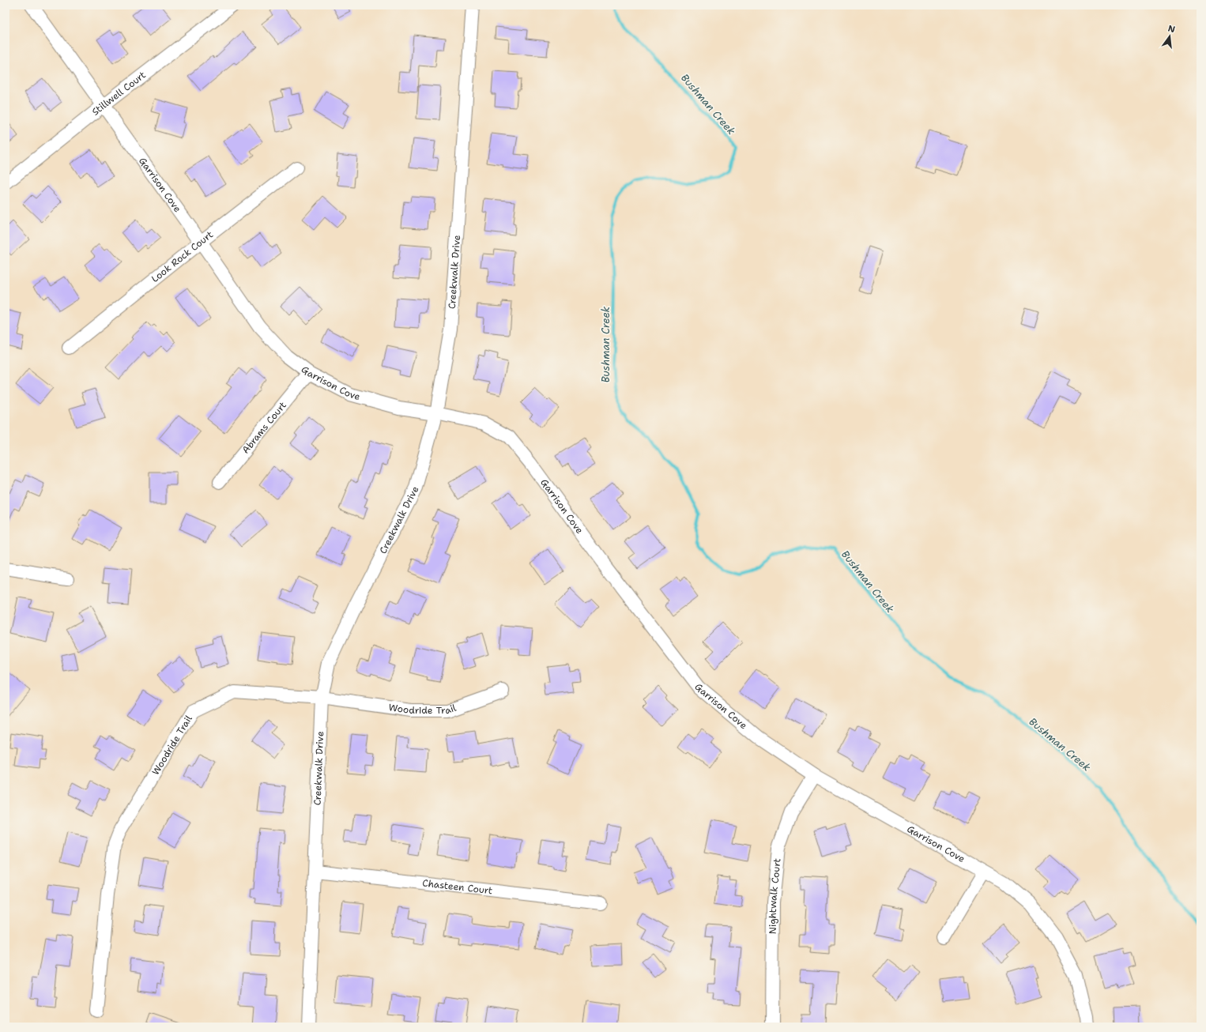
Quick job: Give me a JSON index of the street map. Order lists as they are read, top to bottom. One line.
{"streets":{"street":["Stillwell Court","Garrison Cove","Look Rock Court","Creekwalk Drive","Abrams Court","Woodride Trail","Chasteen Court","Nightwalk Court"]},"crossings":[["Stillwell Court","Garrison Cove"],["Garrison Cove","Look Rock Court"],["Garrison Cove","Creekwalk Drive"],["Garrison Cove","Abrams Court"],["Garrison Cove","Nightwalk Court"],["Creekwalk Drive","Woodride Trail"],["Creekwalk Drive","Chasteen Court"]],"water":["Bushman Creek"],"north":"top"}
